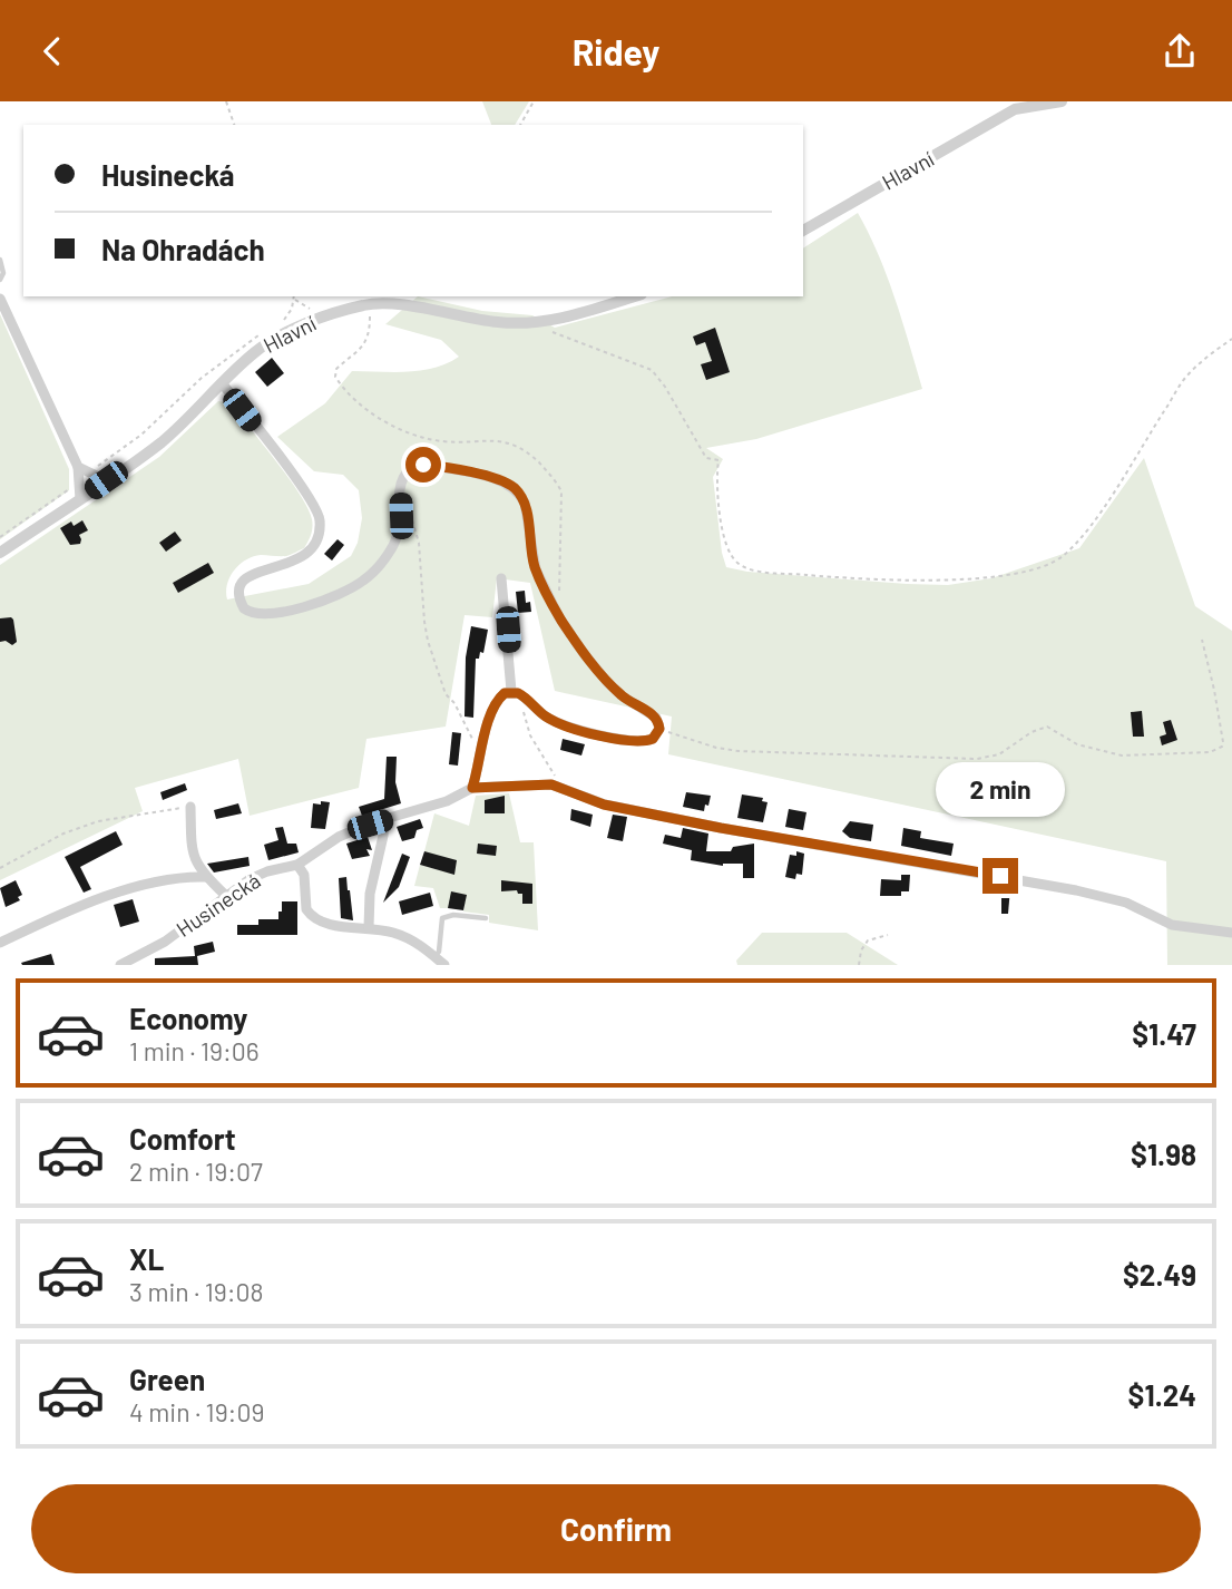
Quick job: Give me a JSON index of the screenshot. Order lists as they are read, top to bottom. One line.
{"streets":{"street":["Hlavní","Husinecká"]},"page":{"header":"Ridey","banner":["Husinecká","Na Ohradách"],"bubble":"2 min","list":[{"name":"Economy","note":"1 min · 19:06","value":"$1.47"},{"name":"Comfort","note":"2 min · 19:07","value":"$1.98"},{"name":"XL","note":"3 min · 19:08","value":"$2.49"},{"name":"Green","note":"4 min · 19:09","value":"$1.24"}],"buttons":"Confirm"}}
